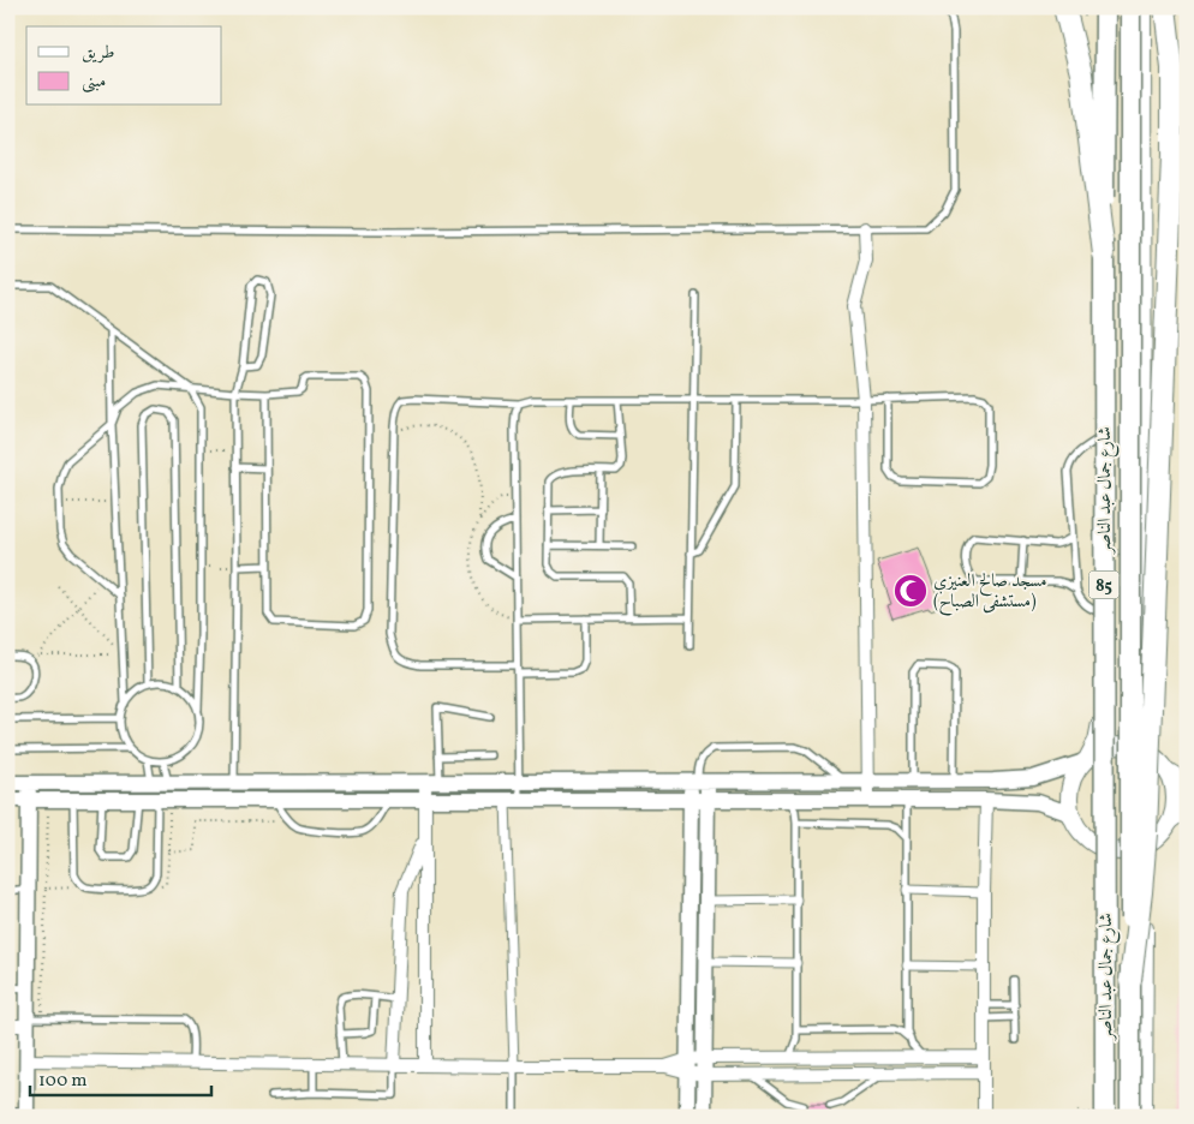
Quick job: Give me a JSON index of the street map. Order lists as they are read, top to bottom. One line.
{"streets":{"highway":["شارع جمال عبد الناصر","85"]},"places":{"mosque":["مسجد صالح العنيزي (مستشفى الصباح)"]},"legend":["طريق","مبنى"],"scale_bar":"100 m"}
